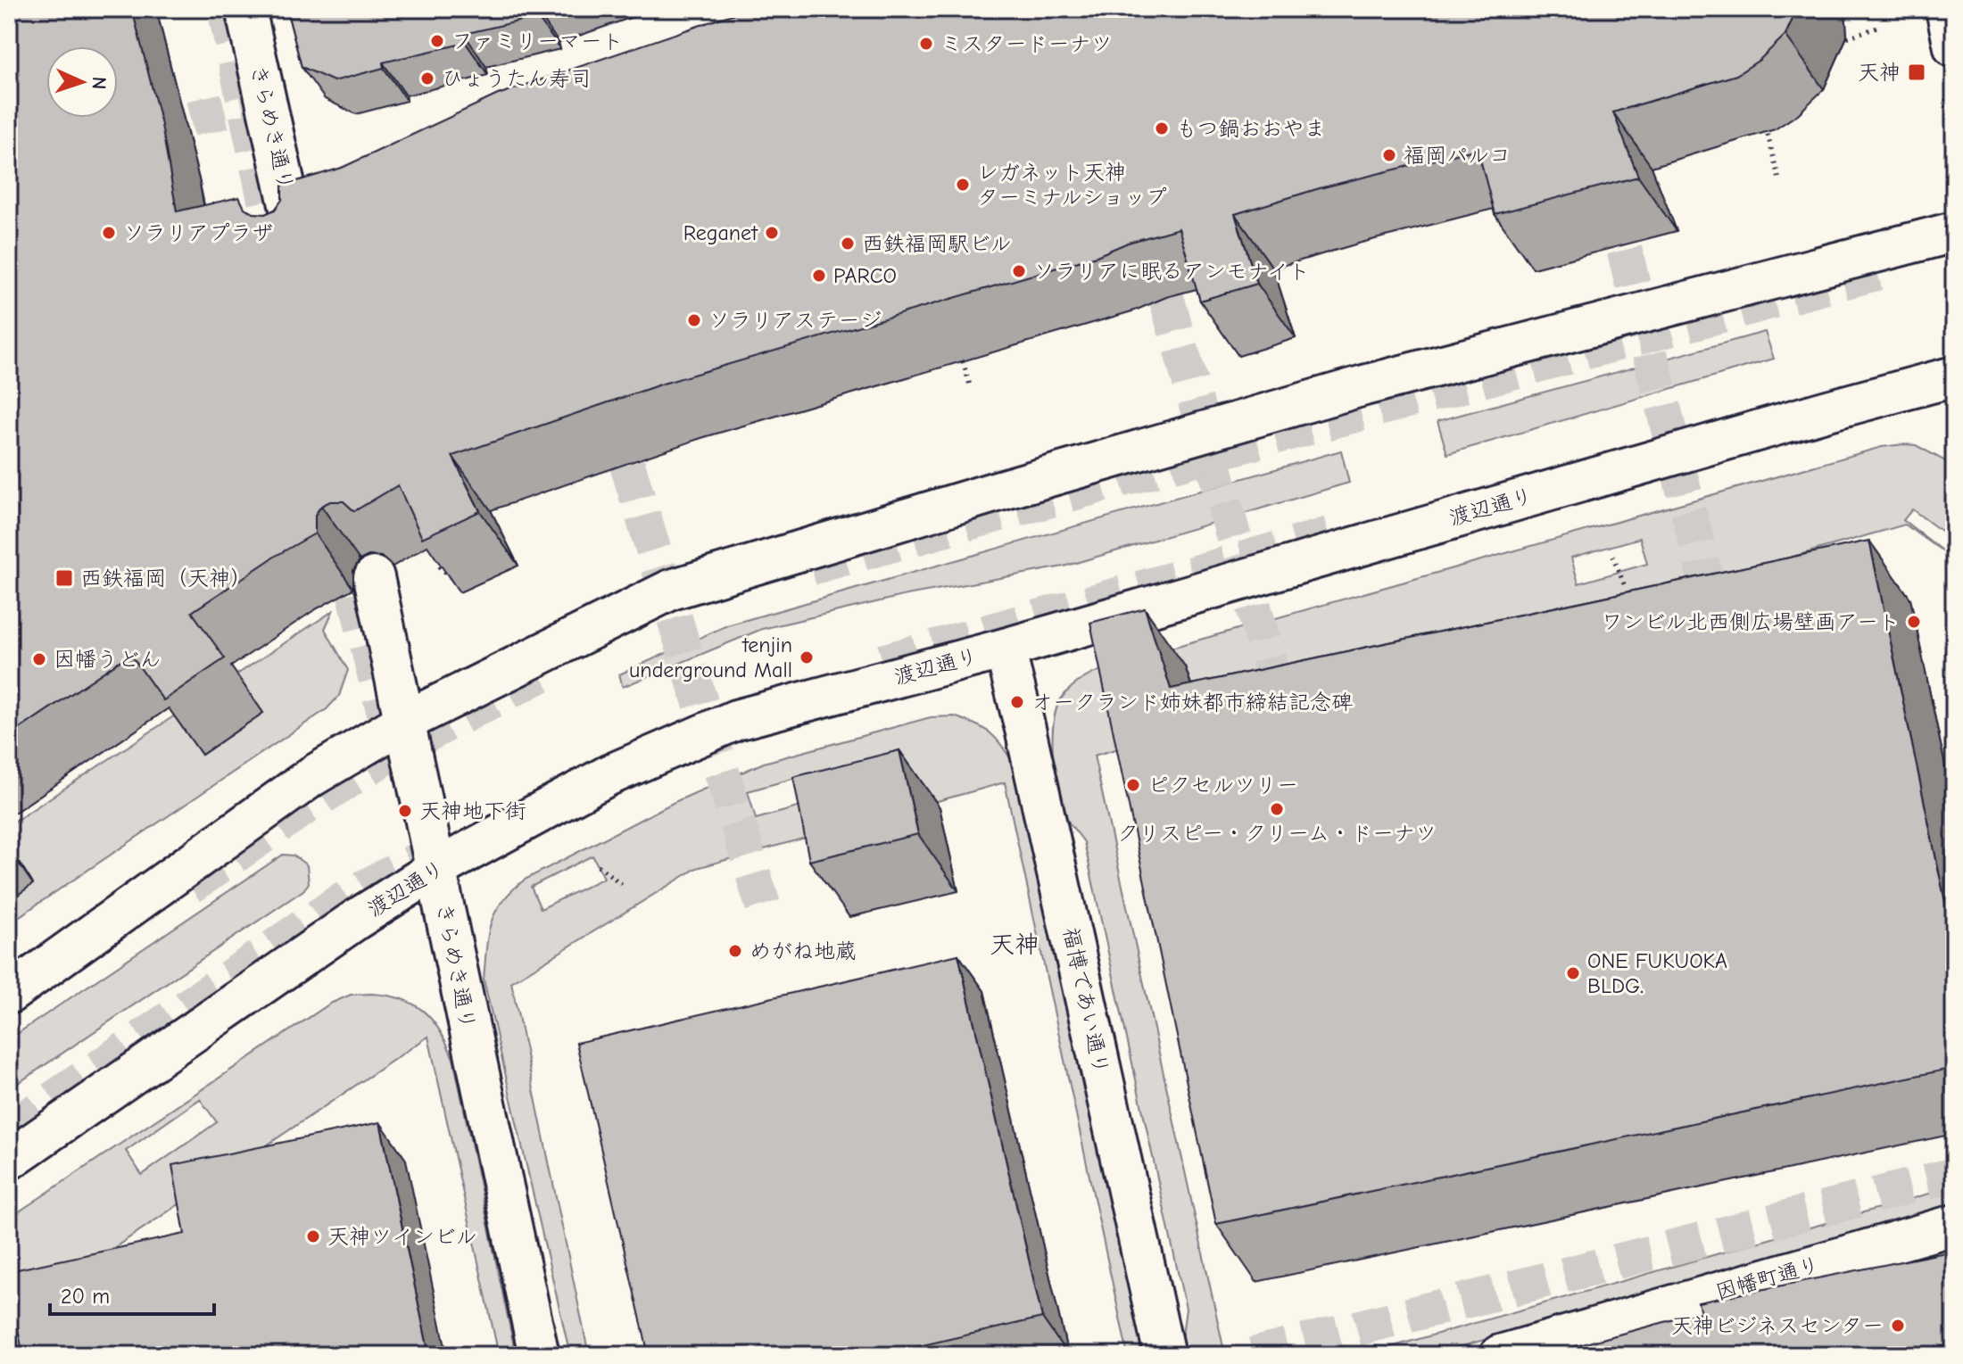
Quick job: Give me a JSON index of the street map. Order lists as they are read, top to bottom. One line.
{"streets":{"main road":["きらめき通り","渡辺通り","福博であい通り","因幡町通り"]},"crossings":[["きらめき通り","渡辺通り"],["渡辺通り","福博であい通り"]],"districts":["天神"],"places":{"other":["ファミリーマート","ミスタードーナツ","ひょうたん寿司","もつ鍋おおやま","福岡パルコ","レガネット天神 ターミナルショップ","ソラリアプラザ","Reganet","西鉄福岡駅ビル","ソラリアに眠るアンモナイト","PARCO","ソラリアステージ","ワンビル北西側広場壁画アート","tenjin underground Mall","因幡うどん","オークランド姉妹都市締結記念碑","ピクセルツリー","クリスピー・クリーム・ドーナツ","天神地下街","めがね地蔵","ONE FUKUOKA BLDG.","天神ツインビル","天神ビジネスセンター"],"transit":["天神","西鉄福岡（天神）"]},"scale_bar":"20 m","north":"right"}
